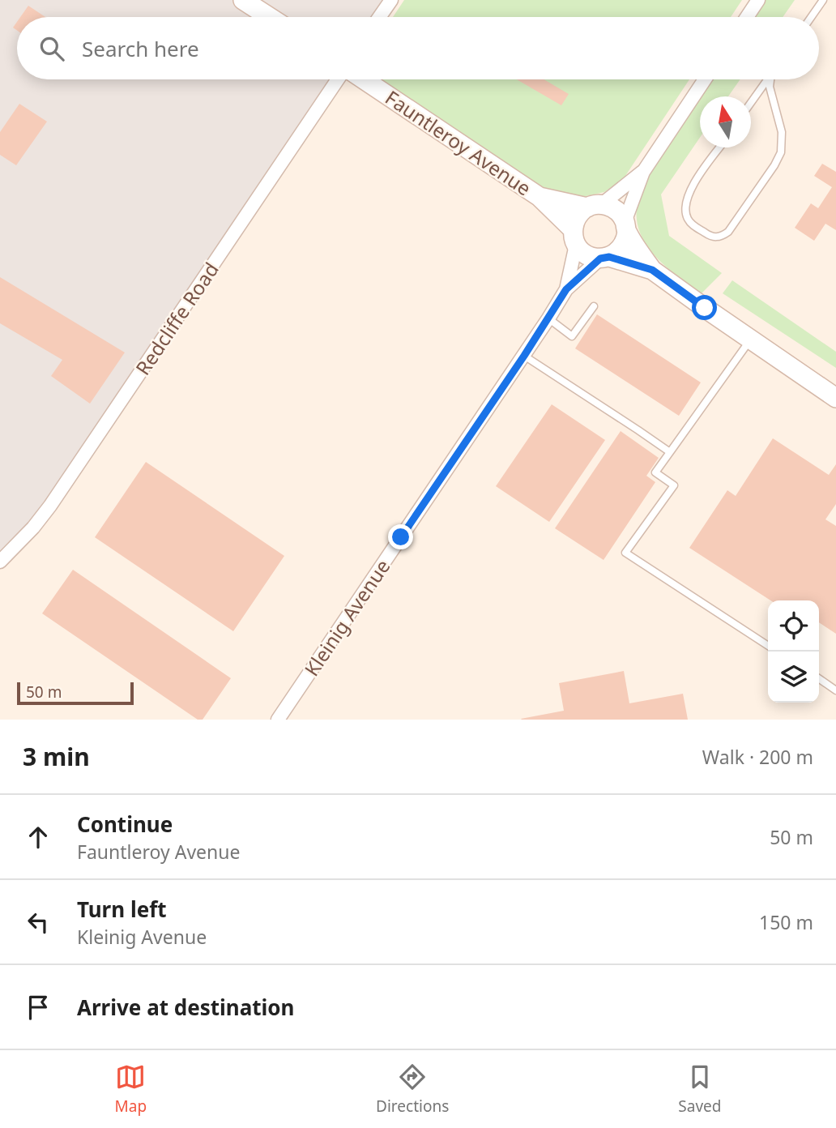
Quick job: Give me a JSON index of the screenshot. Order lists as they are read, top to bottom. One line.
{"streets":{"main road":["Fauntleroy Avenue"],"street":["Redcliffe Road","Kleinig Avenue"]},"crossings":[["Fauntleroy Avenue","Kleinig Avenue"]],"scale_bar":"50 m","north":"top","page":{"search":"Search here","scale":"50 m","heading":["3 min","Walk · 200 m"],"list":[["Continue","Fauntleroy Avenue","50 m"],["Turn left","Kleinig Avenue","150 m"],"Arrive at destination"],"nav":["Map","Directions","Saved"]}}
